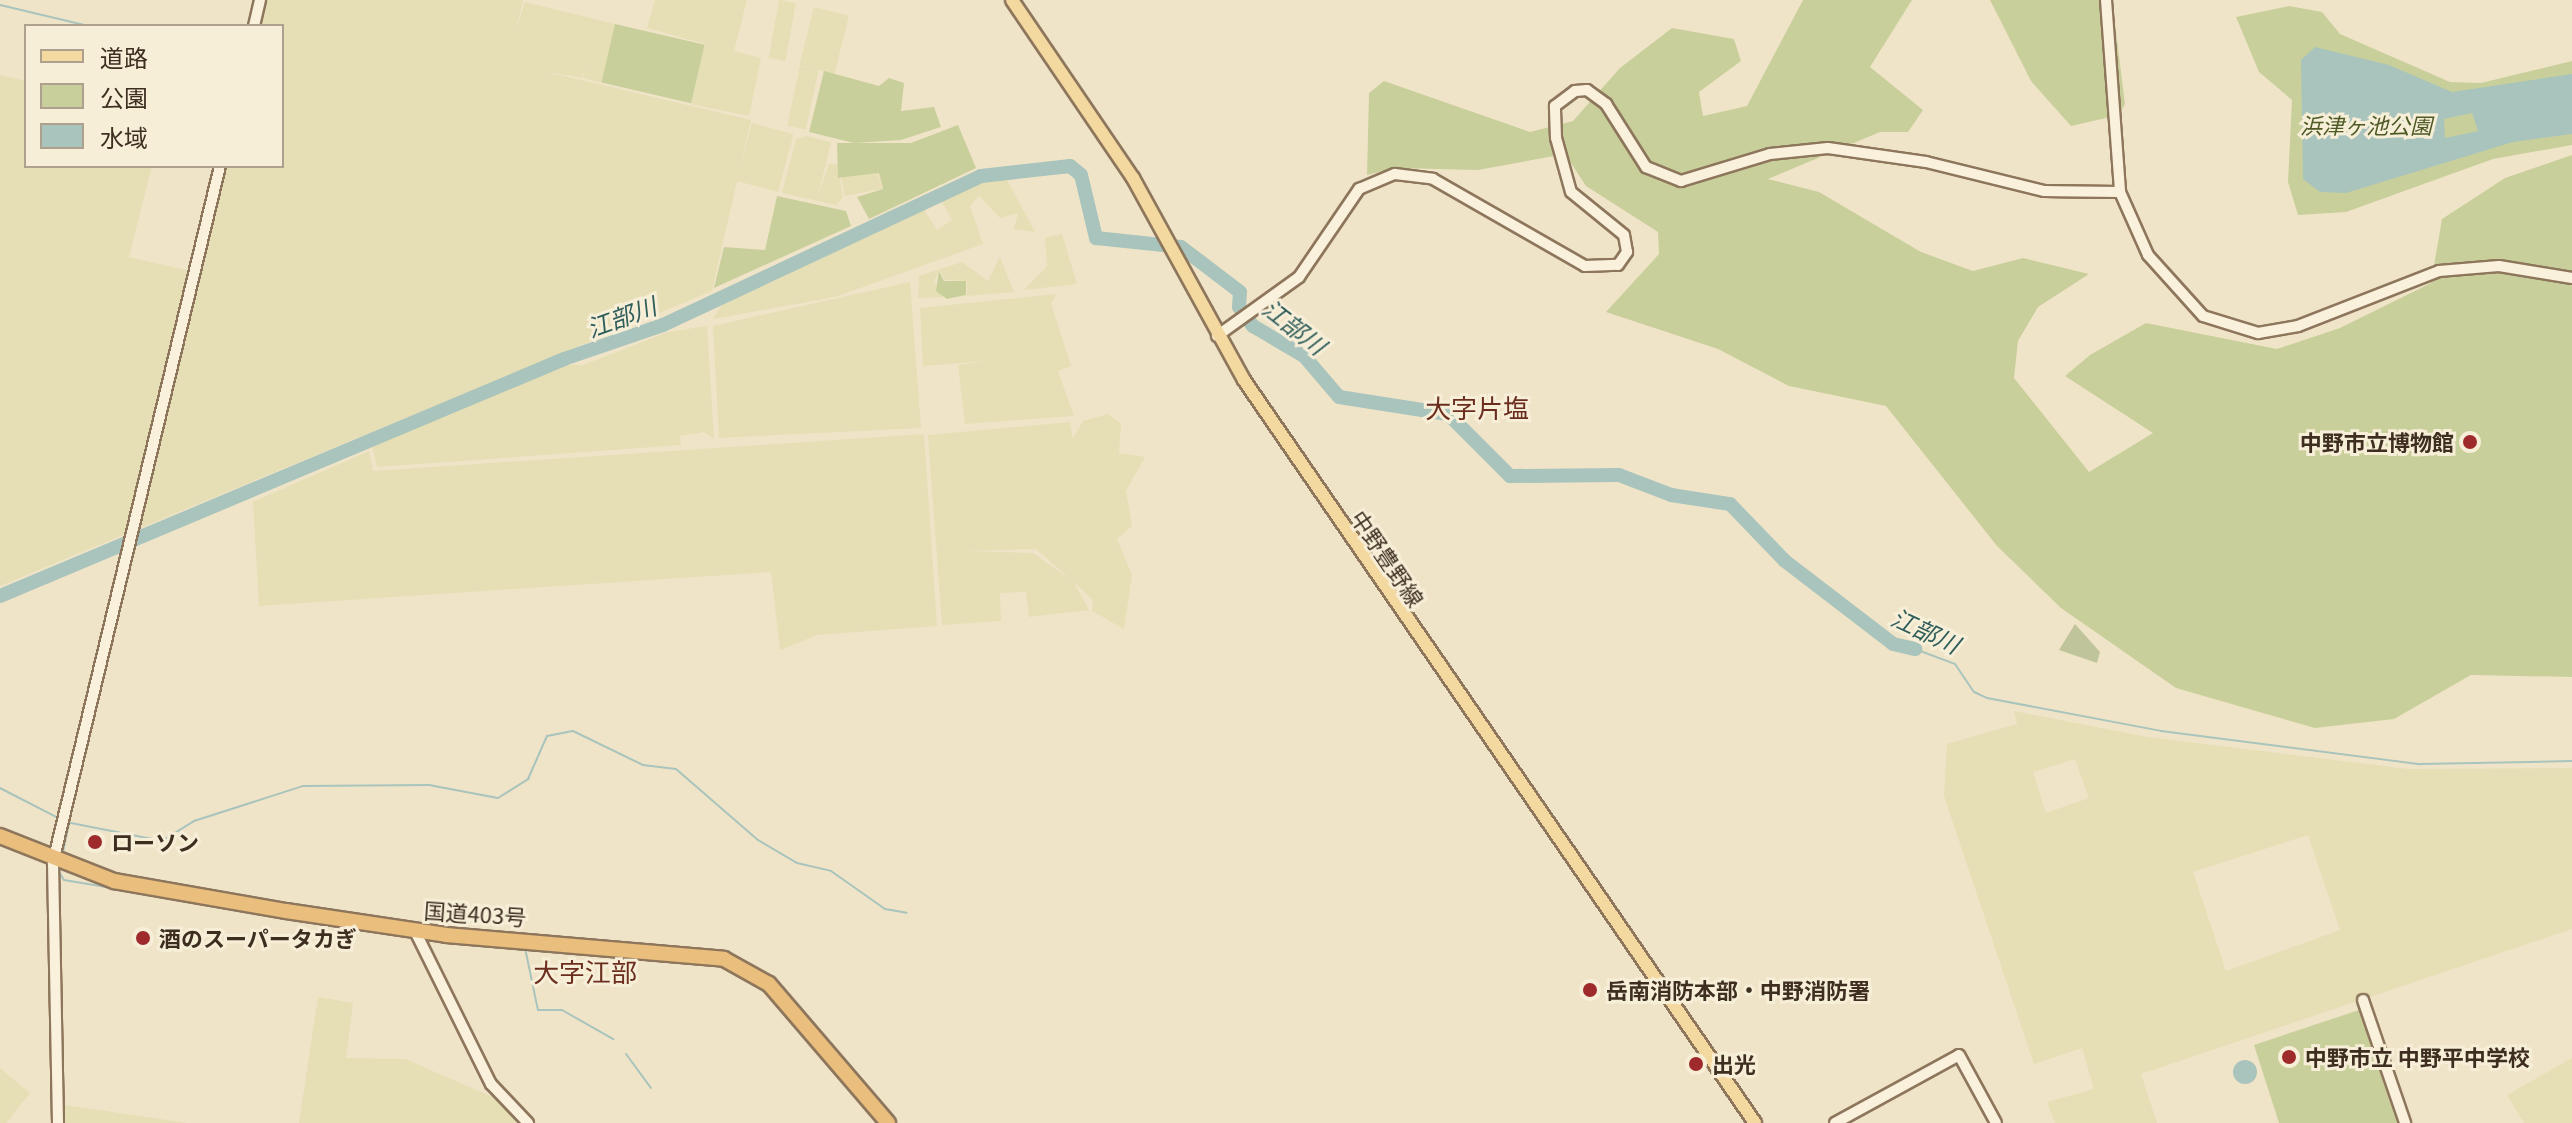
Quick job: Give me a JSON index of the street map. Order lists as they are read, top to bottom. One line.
{"streets":{"highway":["国道403号"],"main road":["中野豊野線"]},"districts":["大字片塩","大字江部"],"water":["江部川"],"parks":["浜津ヶ池公園"],"places":["中野市立博物館","ローソン","酒のスーパータカぎ","岳南消防本部・中野消防署","中野市立 中野平中学校","出光"],"legend":["道路","公園","水域"]}
